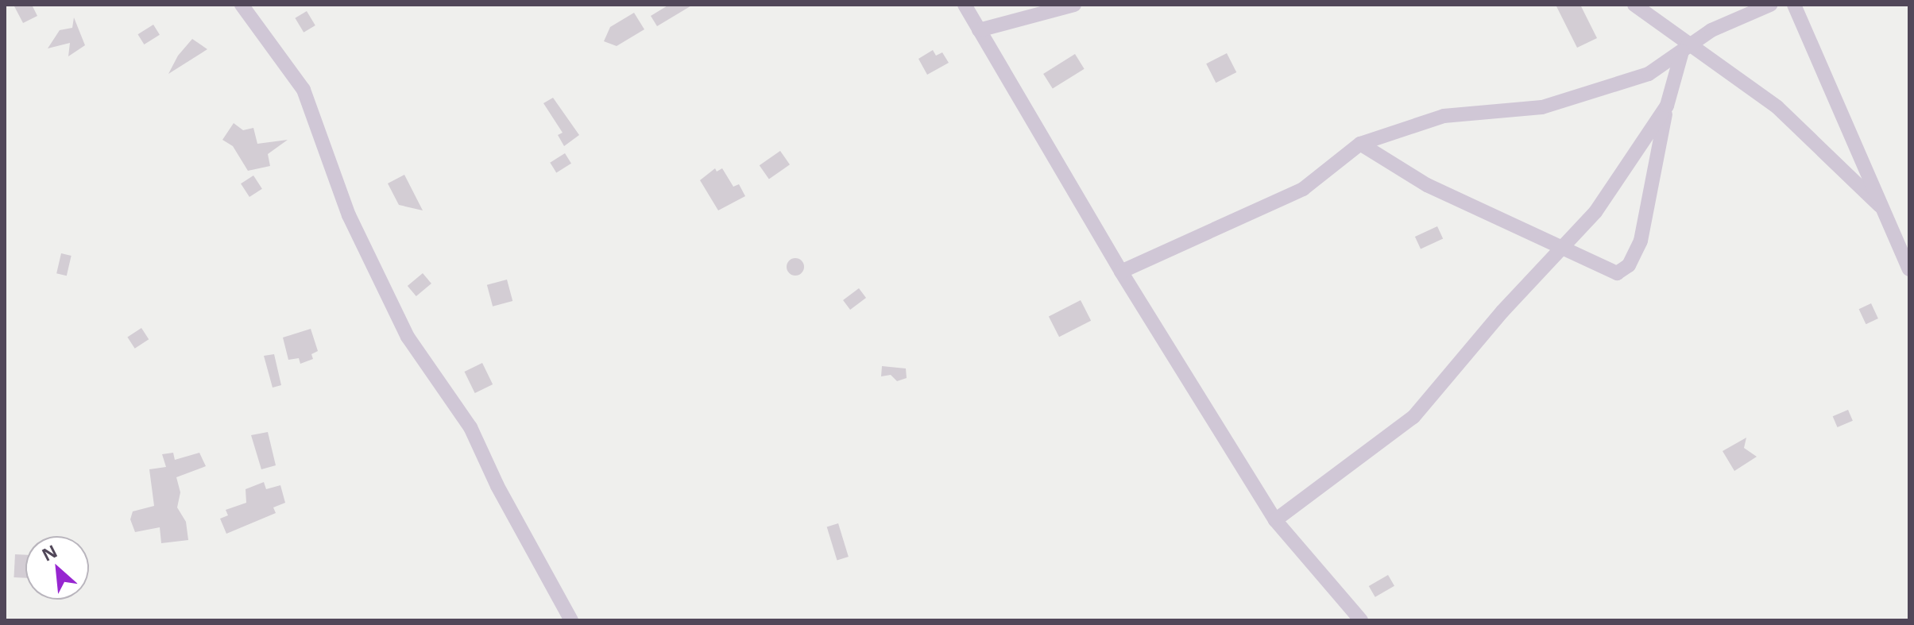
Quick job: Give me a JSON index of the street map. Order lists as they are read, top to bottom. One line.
{"north":"top left"}
